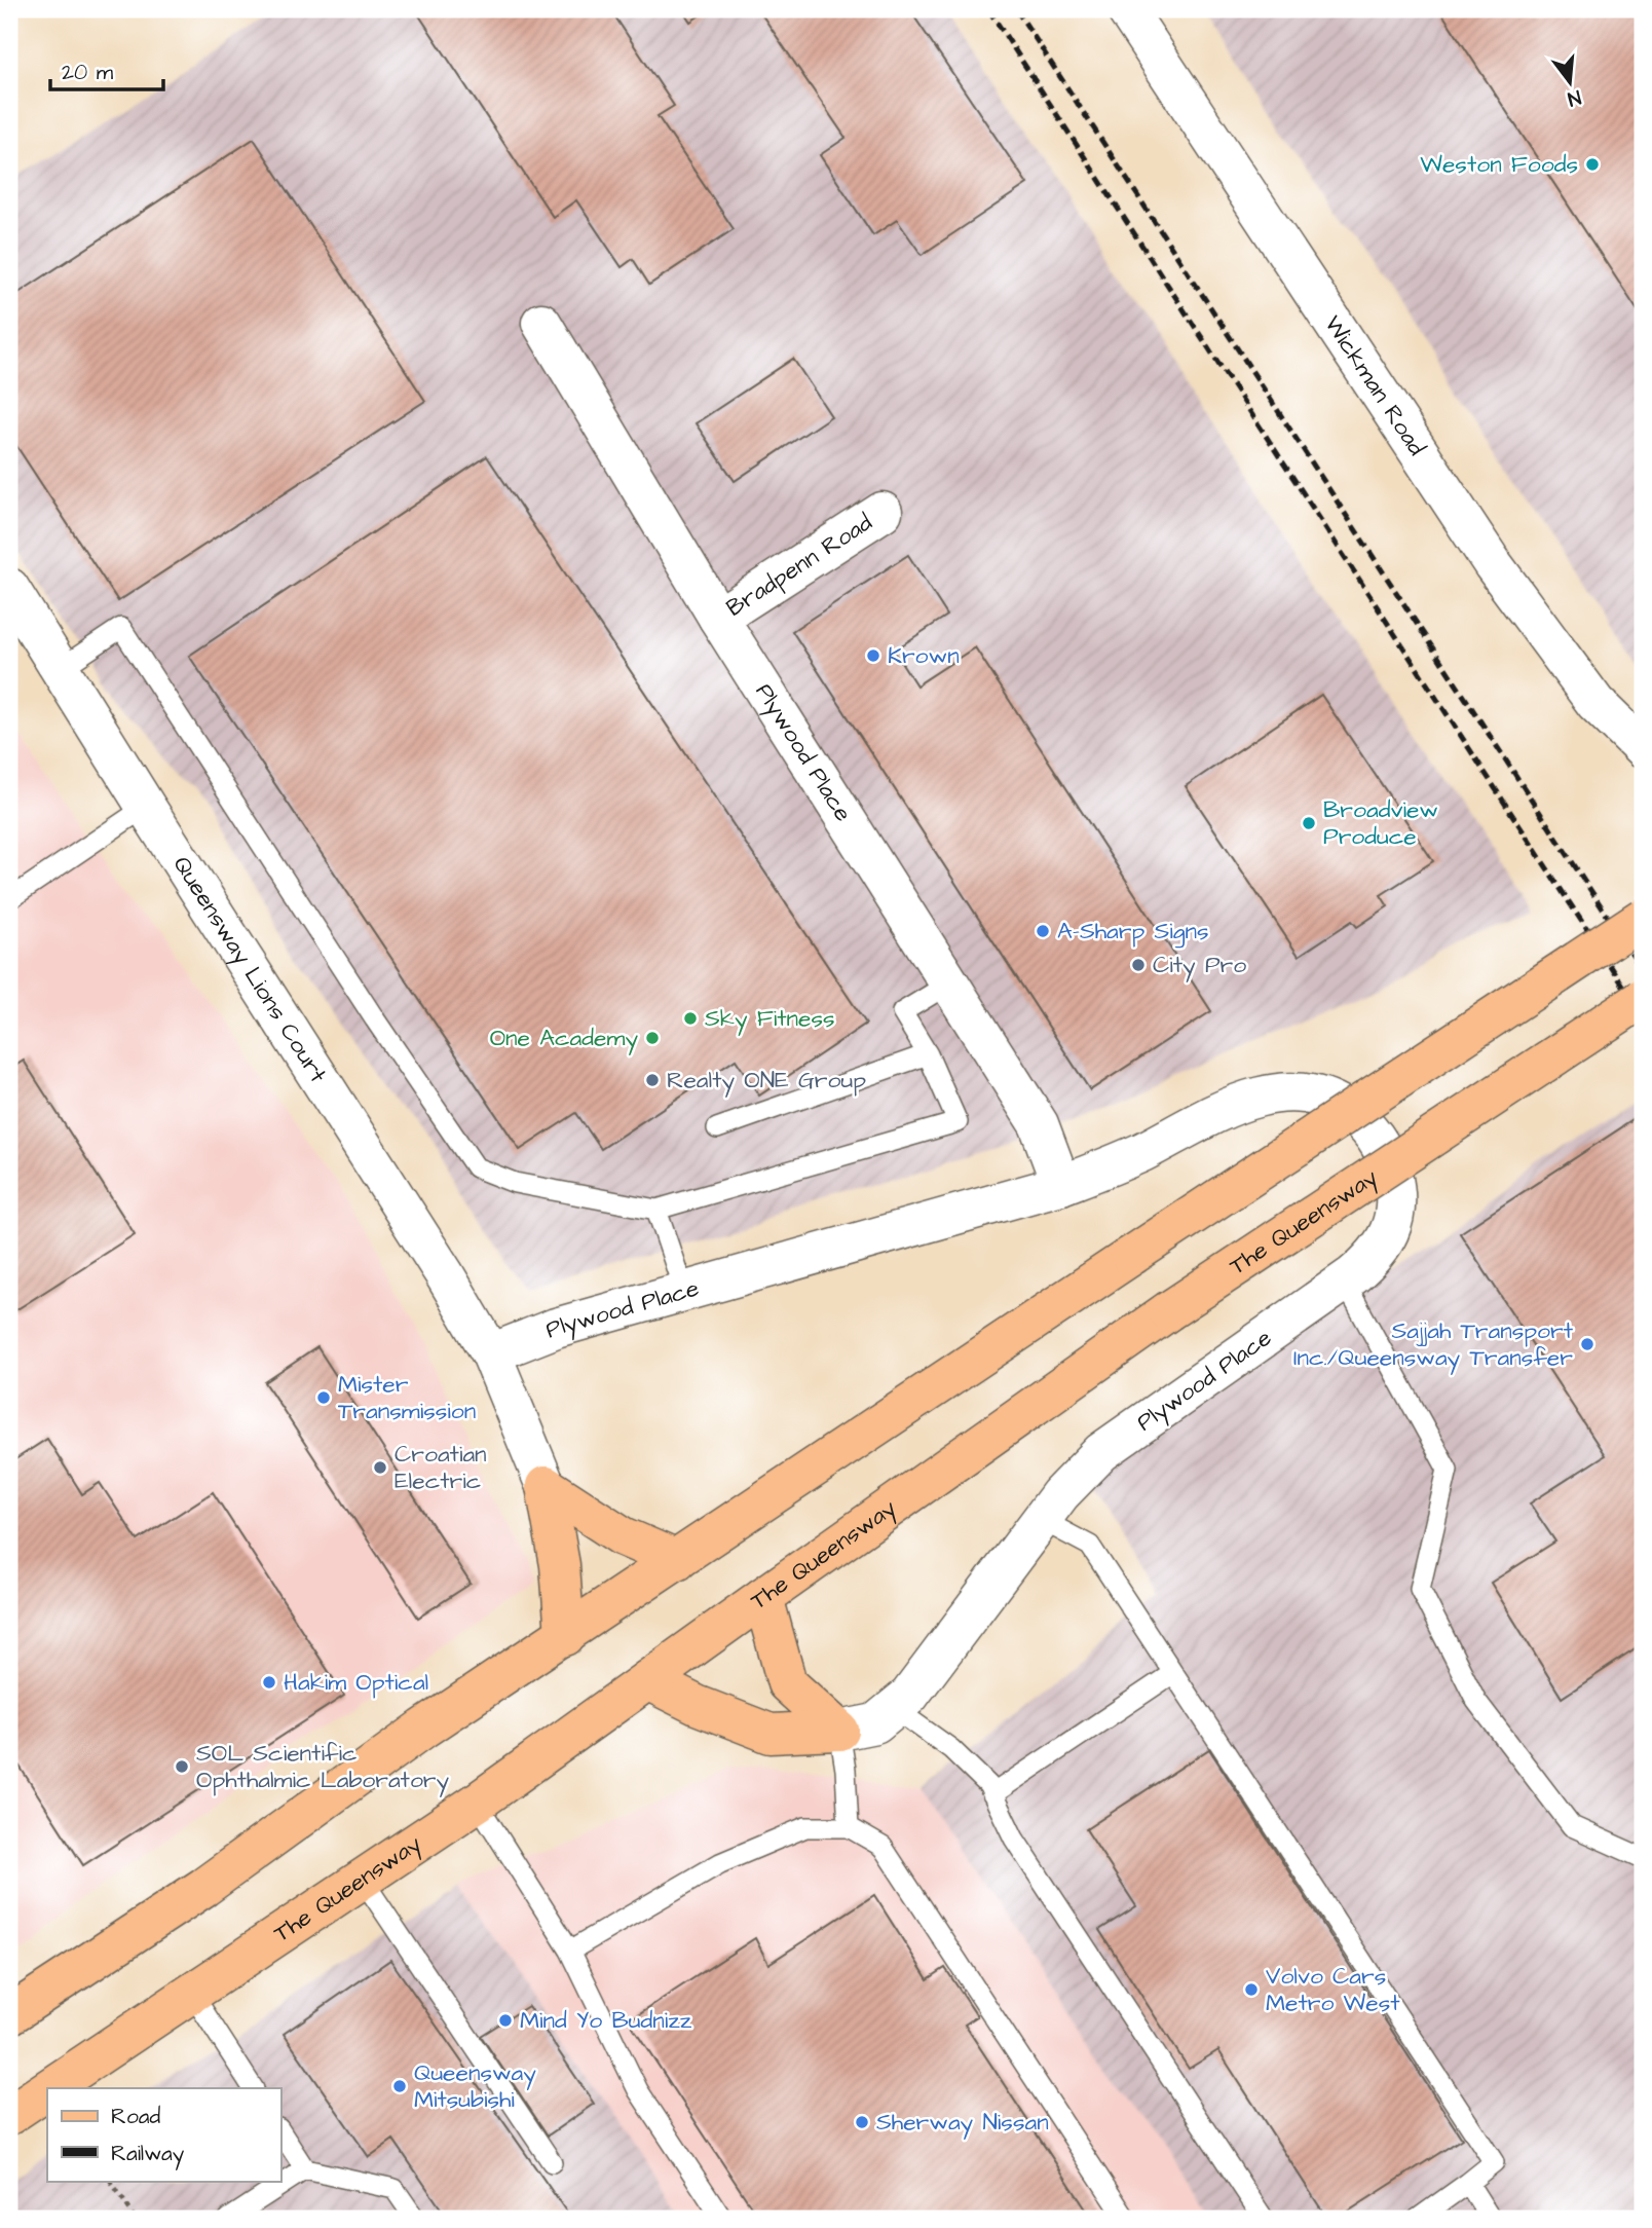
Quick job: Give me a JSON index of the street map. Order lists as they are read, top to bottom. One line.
{"streets":{"main road":["The Queensway"],"street":["Wickman Road","Bradpenn Road","Plywood Place","Queensway Lions Court"]},"crossings":[["Bradpenn Road","Plywood Place"],["Plywood Place","Queensway Lions Court"]],"places":["Weston Foods","Krown","Broadview Produce","A-Sharp Signs","City Pro","Sky Fitness","One Academy","Realty ONE Group","Sajjah Transport Inc./Queensway Transfer","Mister Transmission","Croatian Electric","Hakim Optical","SOL Scientific Ophthalmic Laboratory","Volvo Cars Metro West","Mind Yo Budnizz","Queensway Mitsubishi","Sherway Nissan"],"legend":["Road","Railway"],"scale_bar":"20 m","north":"bottom"}
